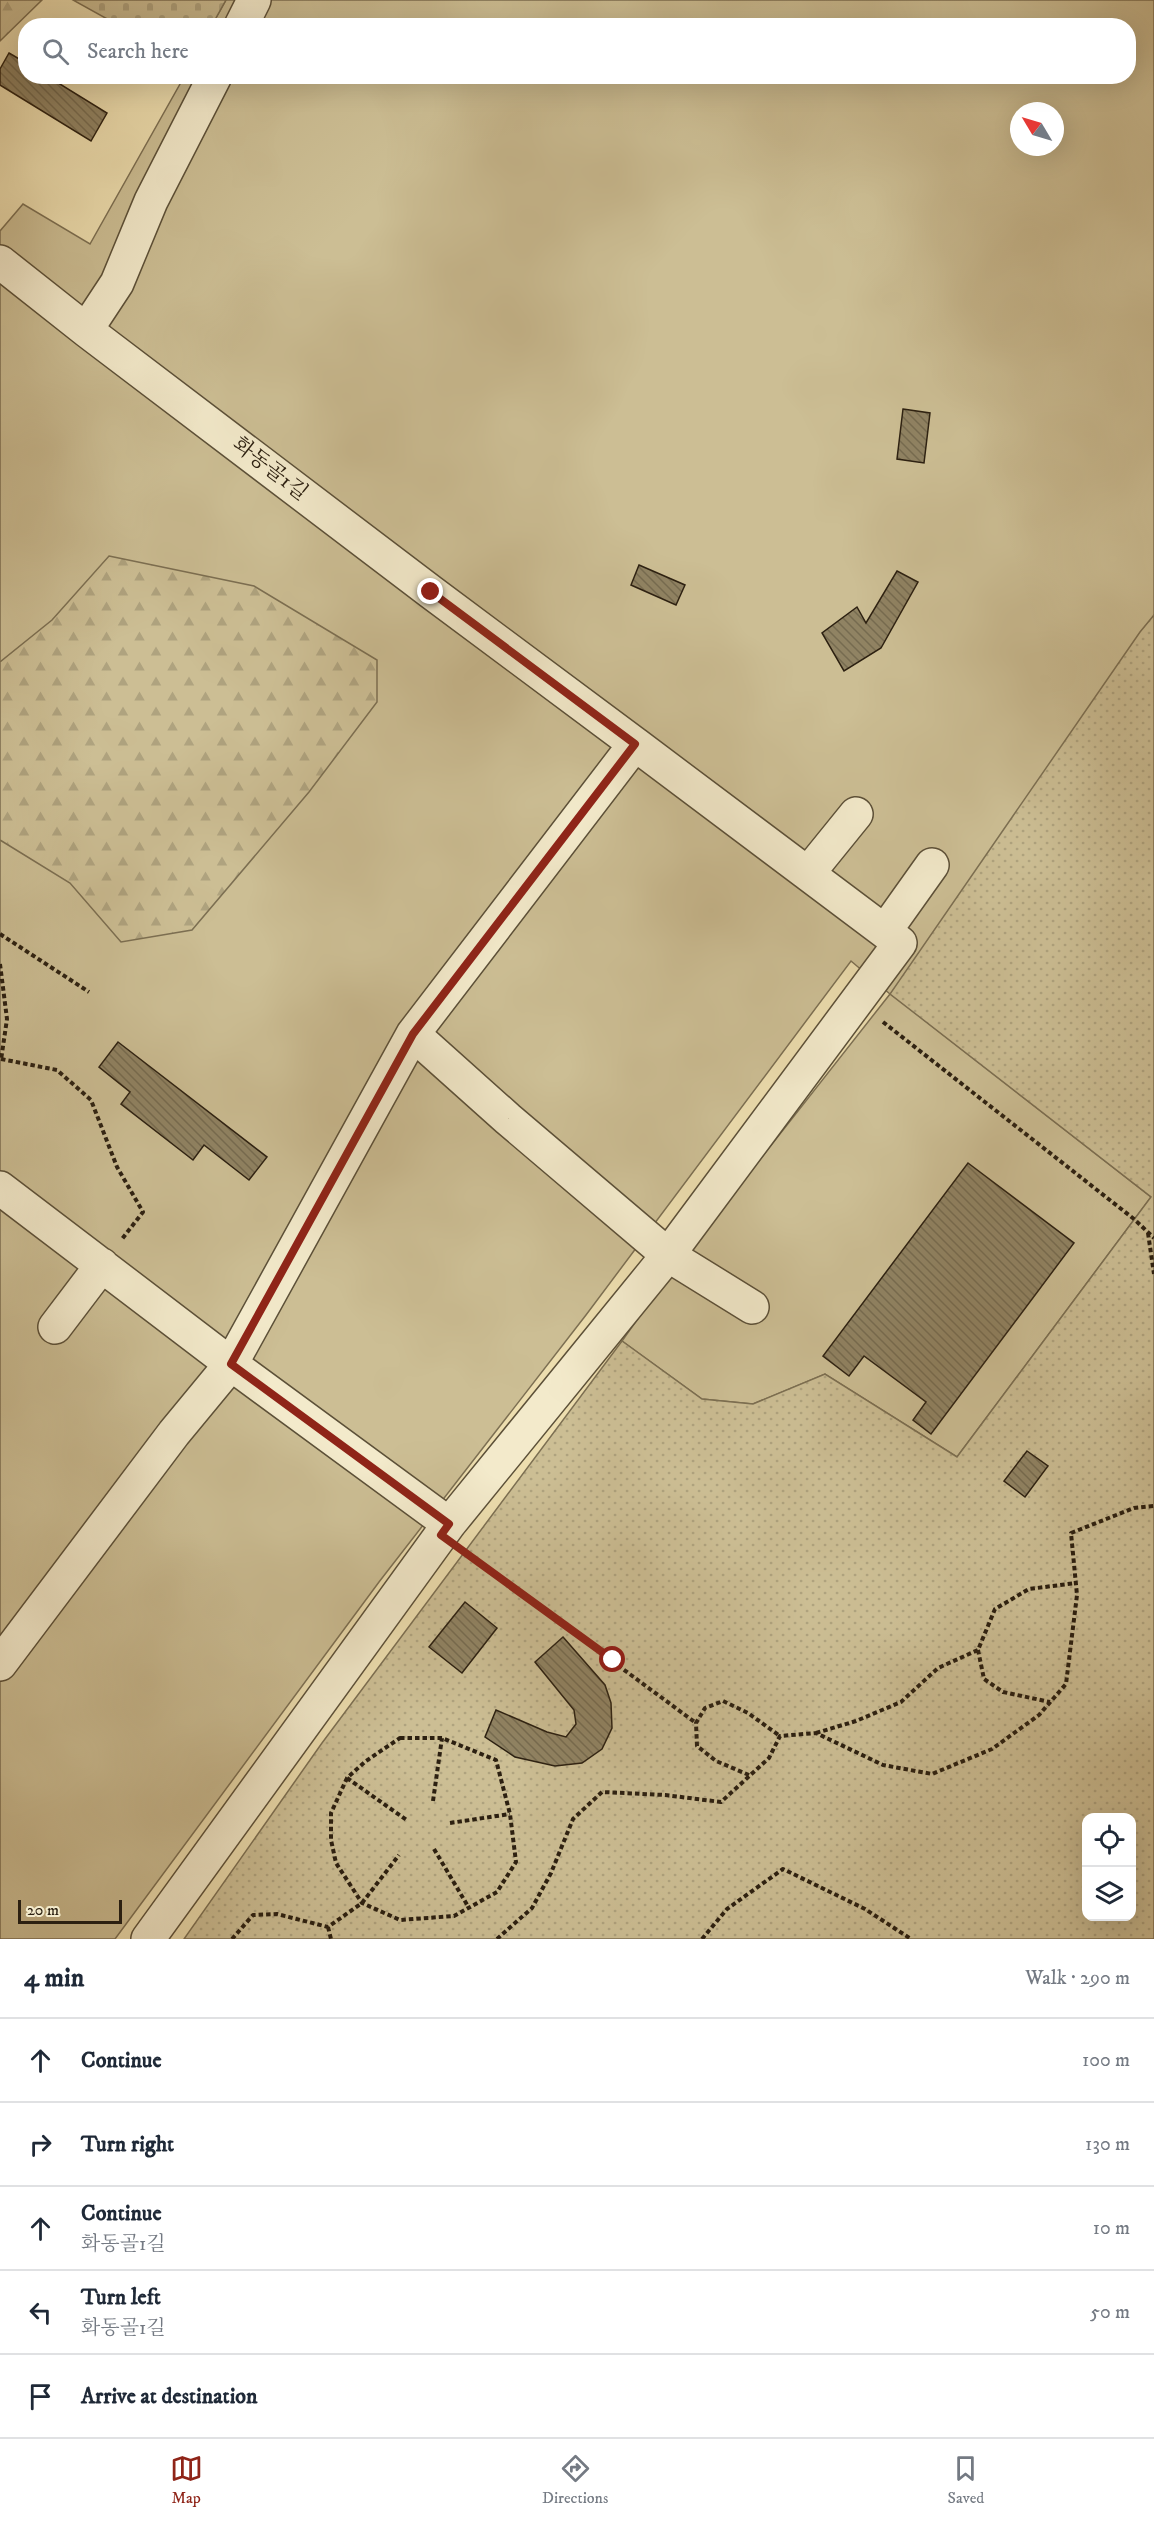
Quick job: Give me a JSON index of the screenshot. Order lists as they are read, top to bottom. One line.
{"streets":{"street":["화동골1길"]},"scale_bar":"20 m","north":"top left","page":{"search":"Search here","scale":"20 m","heading":["4 min","Walk · 290 m"],"list":[["Continue","100 m"],["Turn right","130 m"],["Continue","화동골1길","10 m"],["Turn left","화동골1길","50 m"],"Arrive at destination"],"nav":["Map","Directions","Saved"]}}
